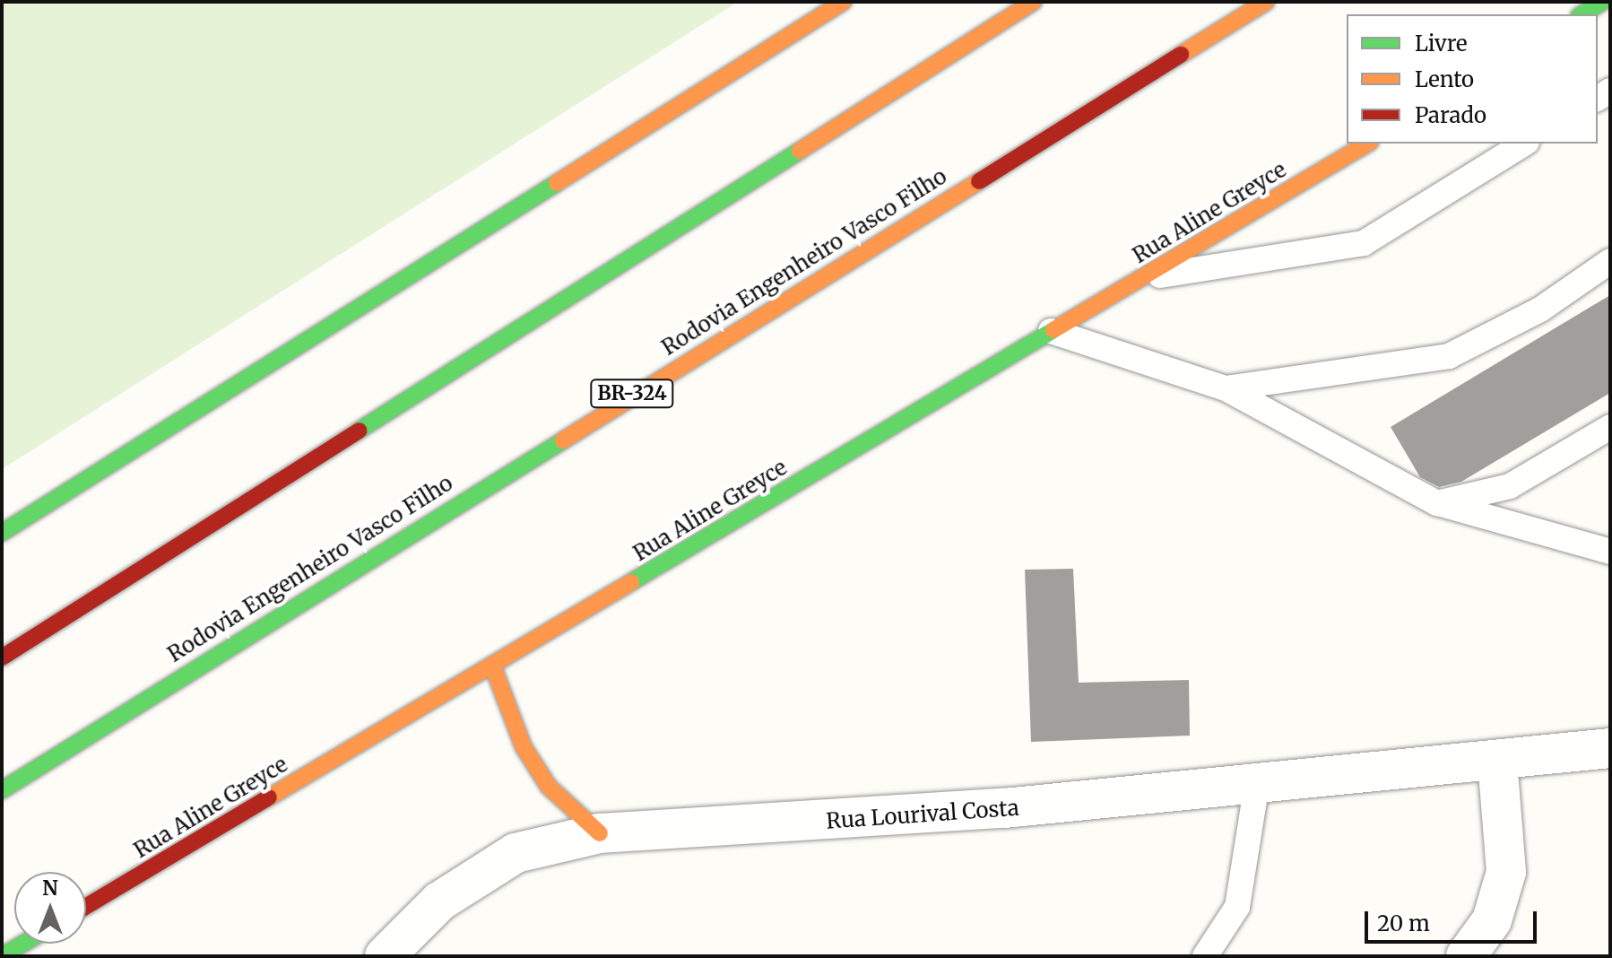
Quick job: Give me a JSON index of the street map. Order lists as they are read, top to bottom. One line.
{"streets":{"main road":["Rua Aline Greyce","Rodovia Engenheiro Vasco Filho","BR-324"],"street":["Rua Lourival Costa"]},"legend":["Livre","Lento","Parado"],"scale_bar":"20 m","north":"top"}
